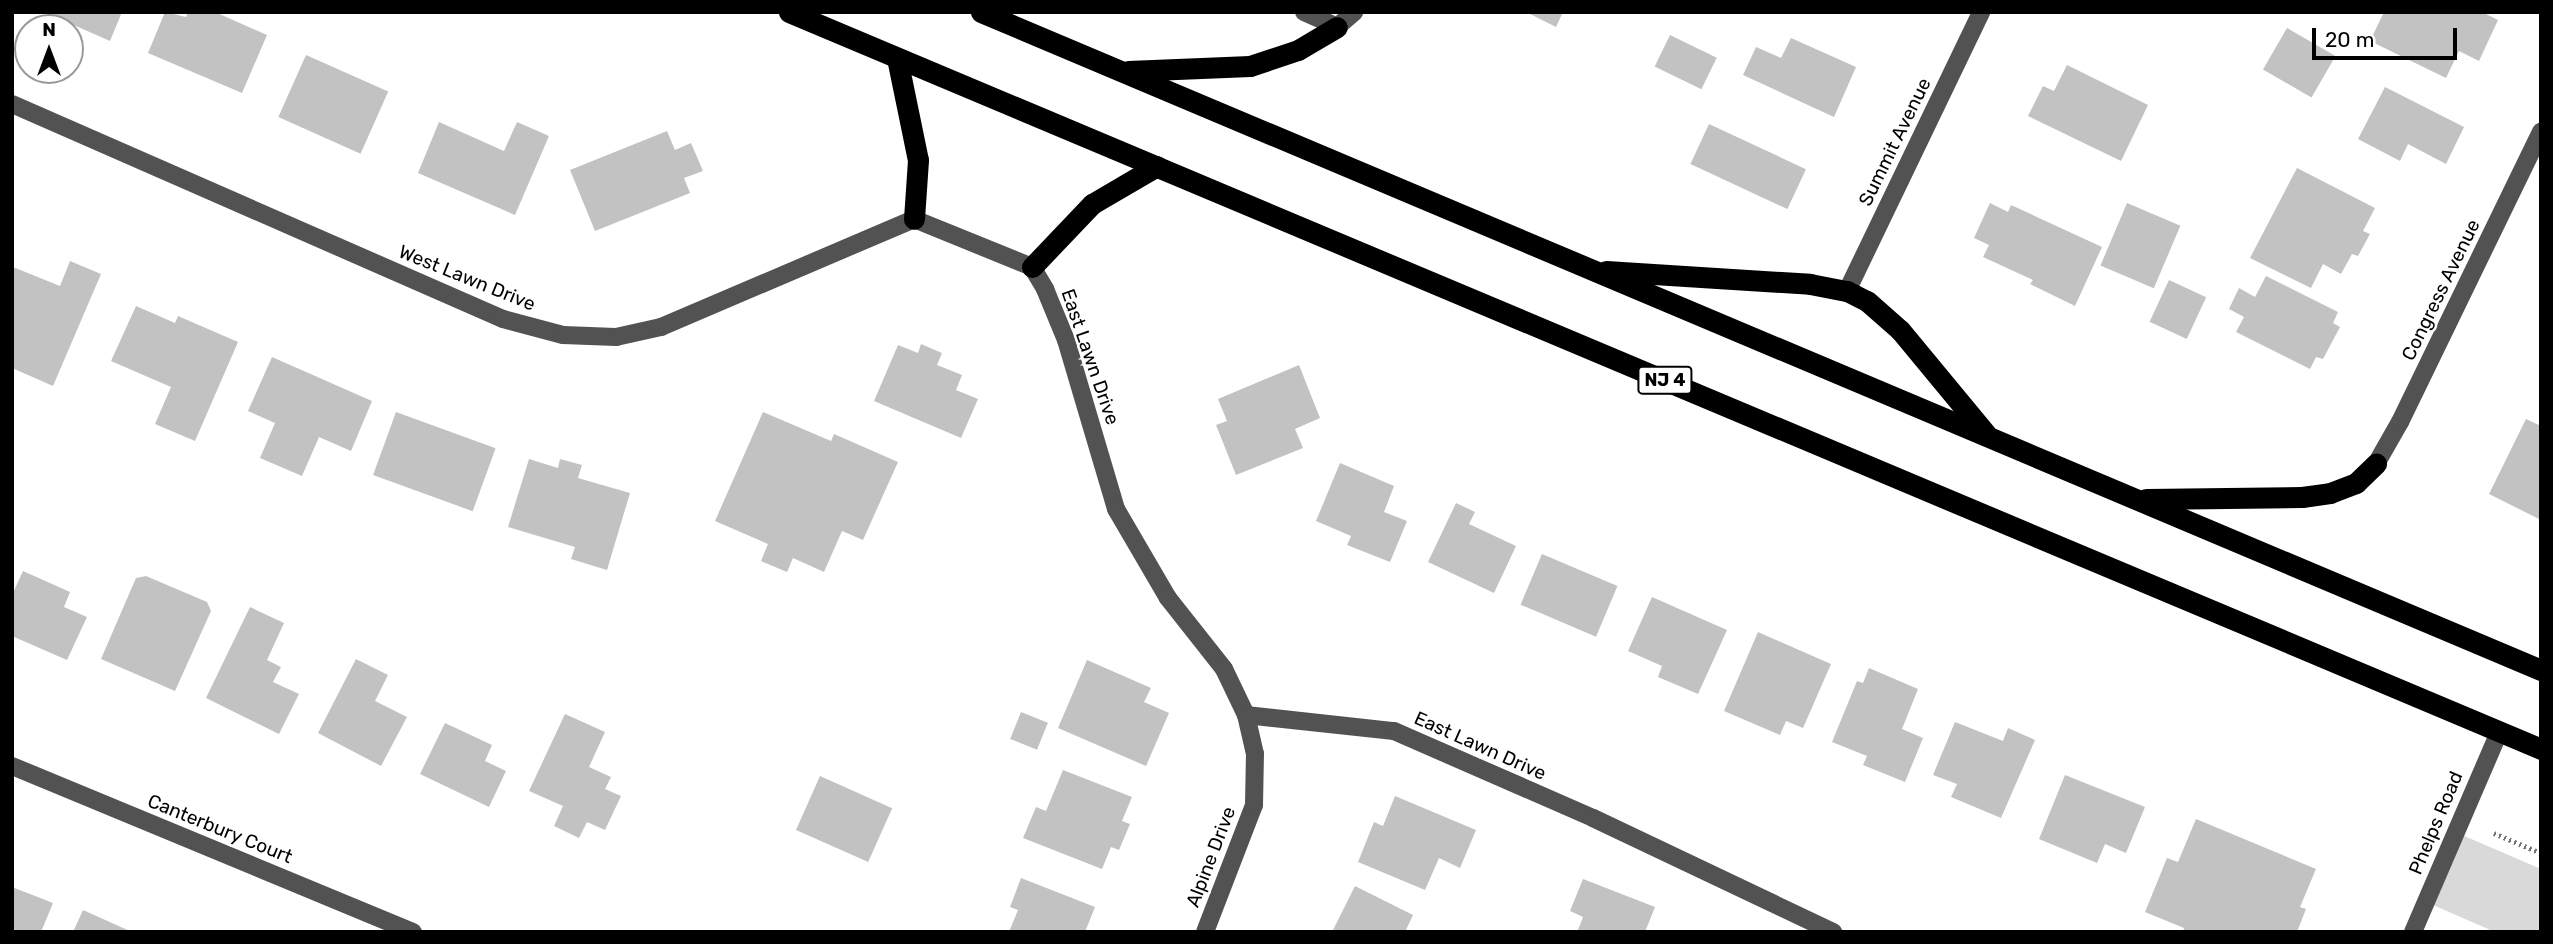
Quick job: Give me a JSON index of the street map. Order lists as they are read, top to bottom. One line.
{"streets":{"highway":["NJ 4"],"street":["Summit Avenue","West Lawn Drive","Congress Avenue","East Lawn Drive","Phelps Road","Canterbury Court","Alpine Drive"]},"crossings":[["East Lawn Drive","Alpine Drive"],["NJ 4","Phelps Road"]],"scale_bar":"20 m","north":"top"}
